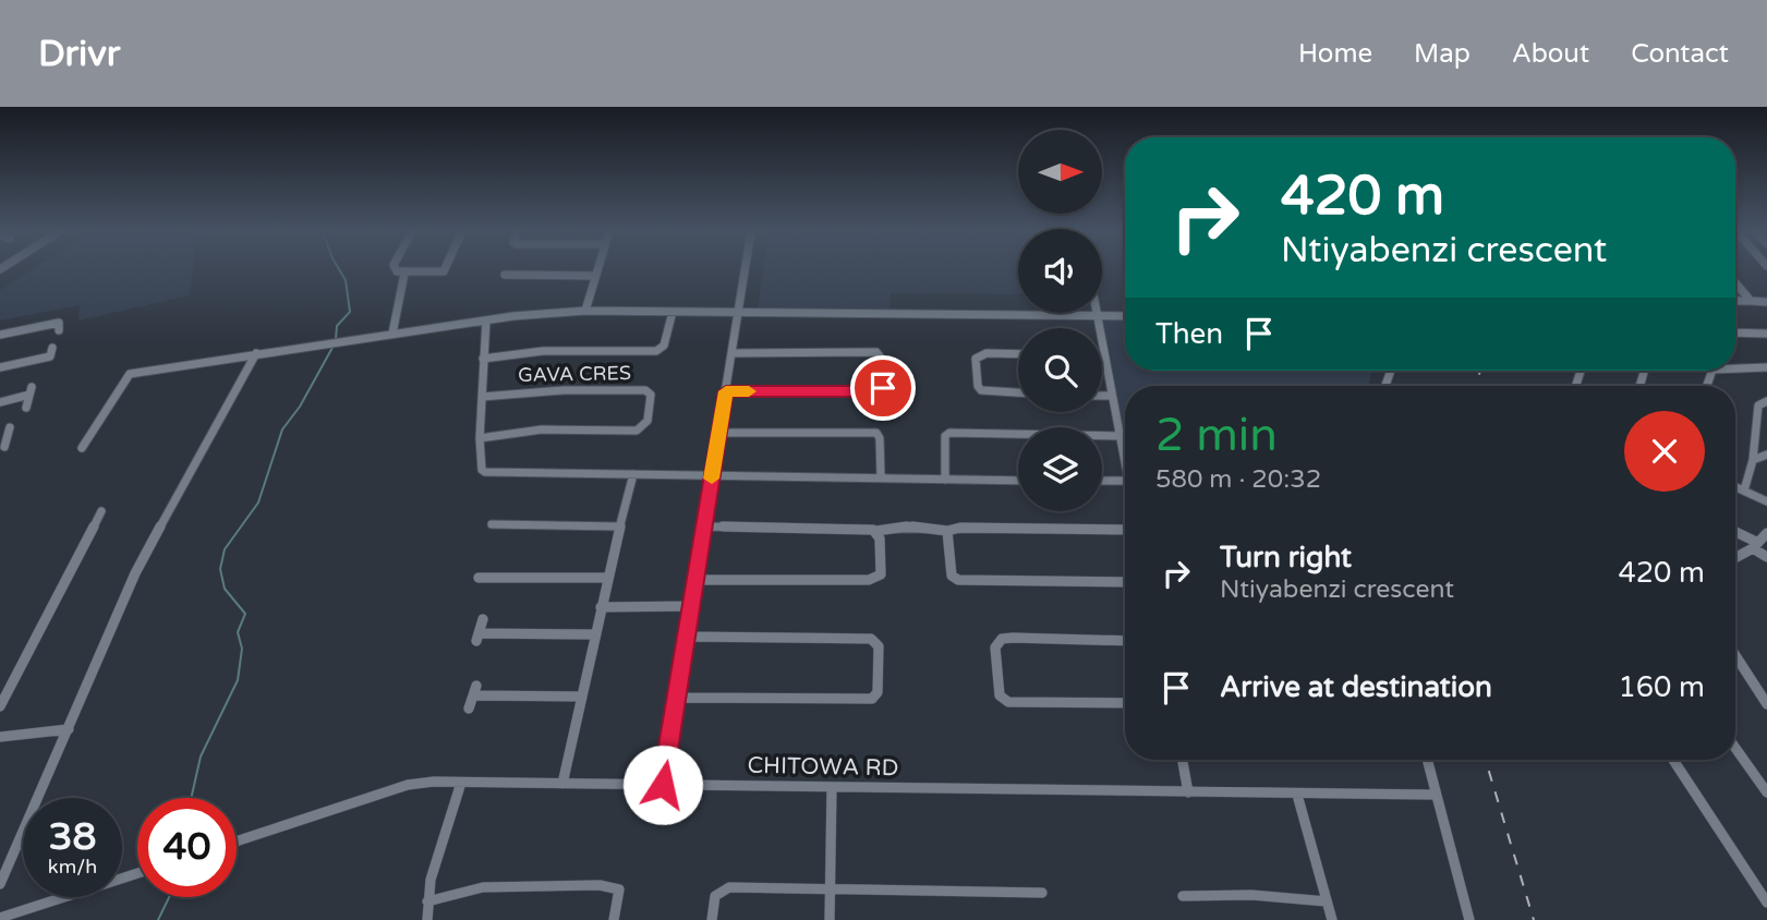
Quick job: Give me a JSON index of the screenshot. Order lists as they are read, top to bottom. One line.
{"streets":{"street":["GAVA CRES","CHITOWA RD"]},"north":"right","page":{"header":"Drivr","nav":["Home","Map","About","Contact"],"turn":["420 m","Ntiyabenzi crescent"],"then":"Then","heading":["2 min","580 m · 20:32"],"list":[{"name":"Turn right","note":"Ntiyabenzi crescent","value":"420 m"},{"name":"Arrive at destination","value":"160 m"}],"speed":"38 km/h","limit":"40"}}
